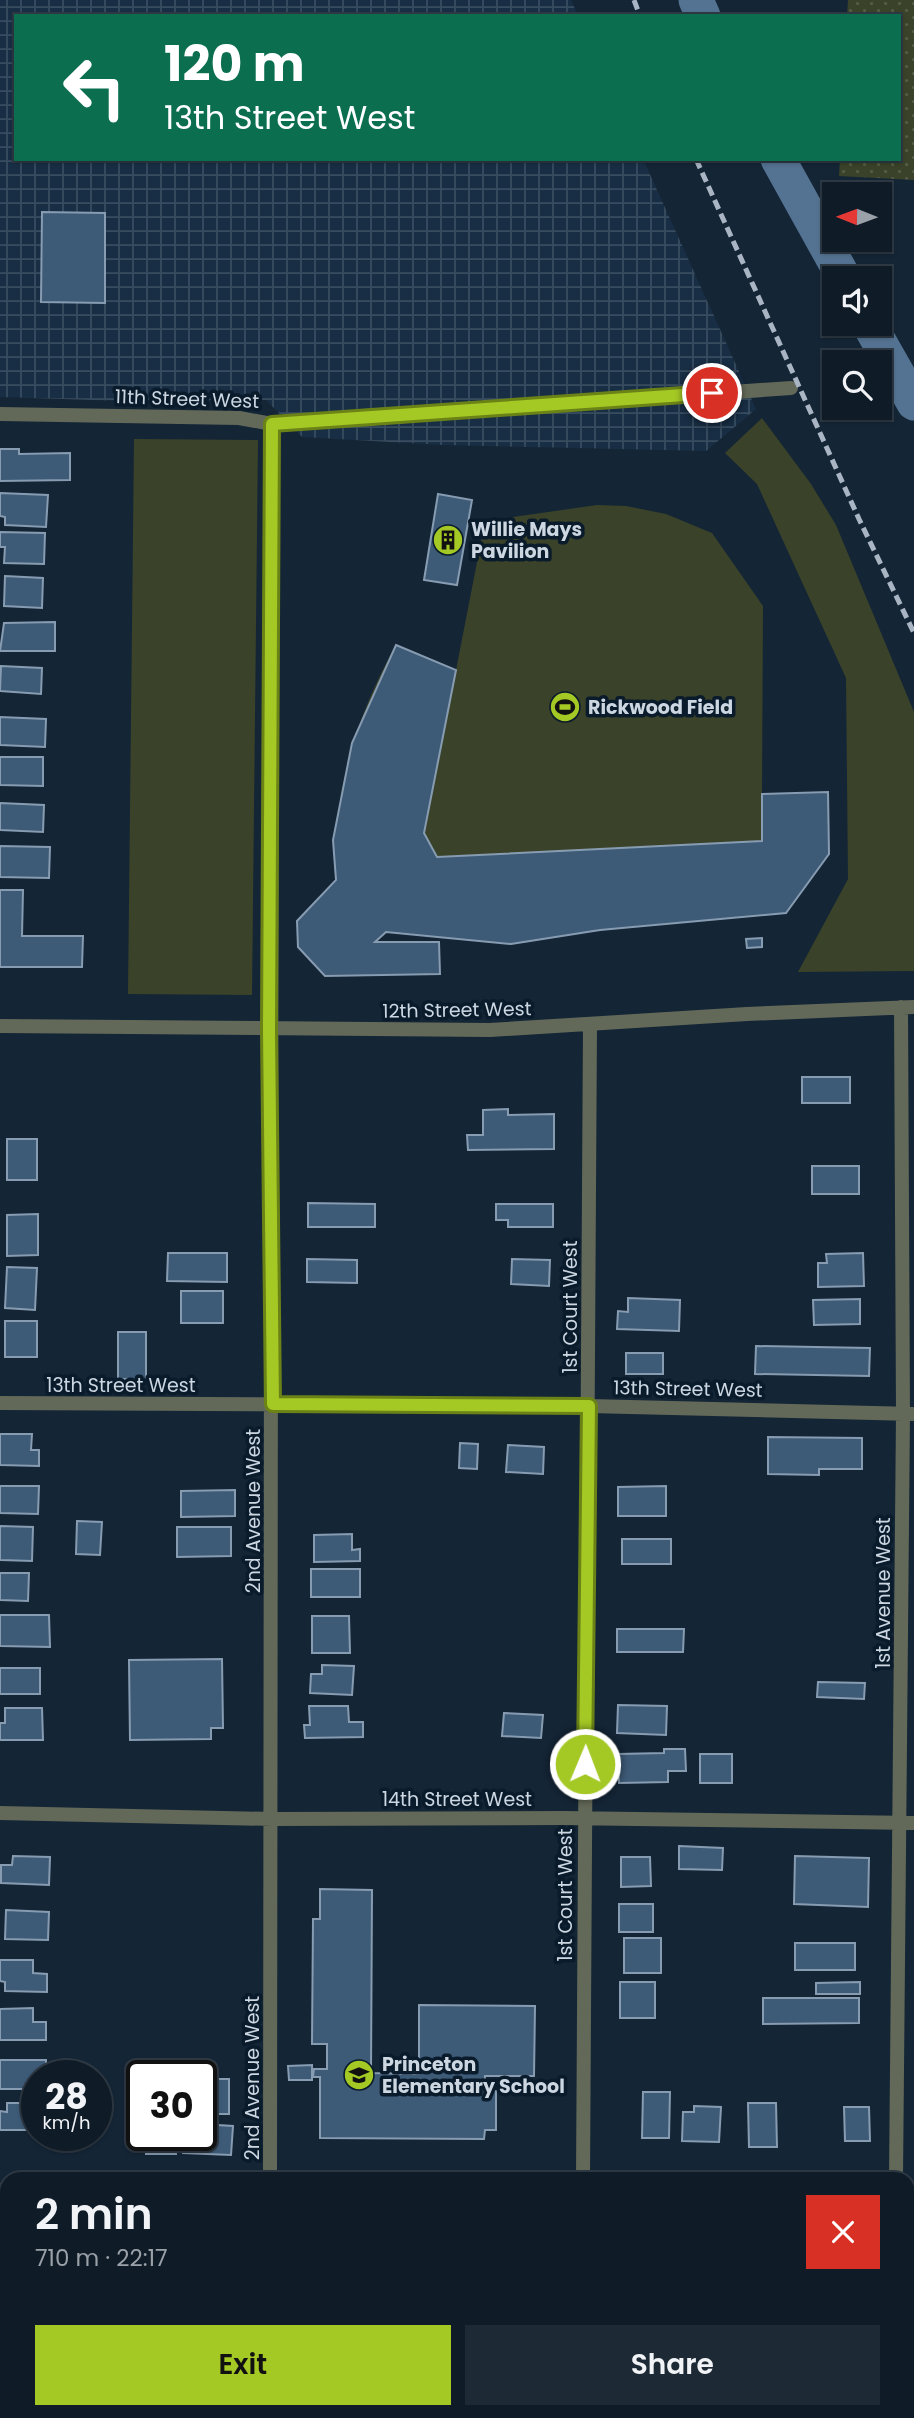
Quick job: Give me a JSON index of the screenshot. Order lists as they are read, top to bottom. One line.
{"streets":{"street":["11th Street West","12th Street West","1st Court West","13th Street West","2nd Avenue West","1st Avenue West","14th Street West"]},"crossings":[["11th Street West","2nd Avenue West"],["12th Street West","1st Court West"],["12th Street West","2nd Avenue West"],["12th Street West","1st Avenue West"],["1st Court West","13th Street West"],["1st Court West","14th Street West"],["13th Street West","2nd Avenue West"],["13th Street West","1st Avenue West"],["2nd Avenue West","14th Street West"],["1st Avenue West","14th Street West"]],"places":{"building":["Willie Mays Pavilion"],"sports":["Rickwood Field"],"school or university":["Princeton Elementary School"]},"north":"left","page":{"turn":["120 m","13th Street West"],"speed":"28 km/h","limit":"30","heading":["2 min","710 m · 22:17"],"buttons":["Exit","Share"]}}
